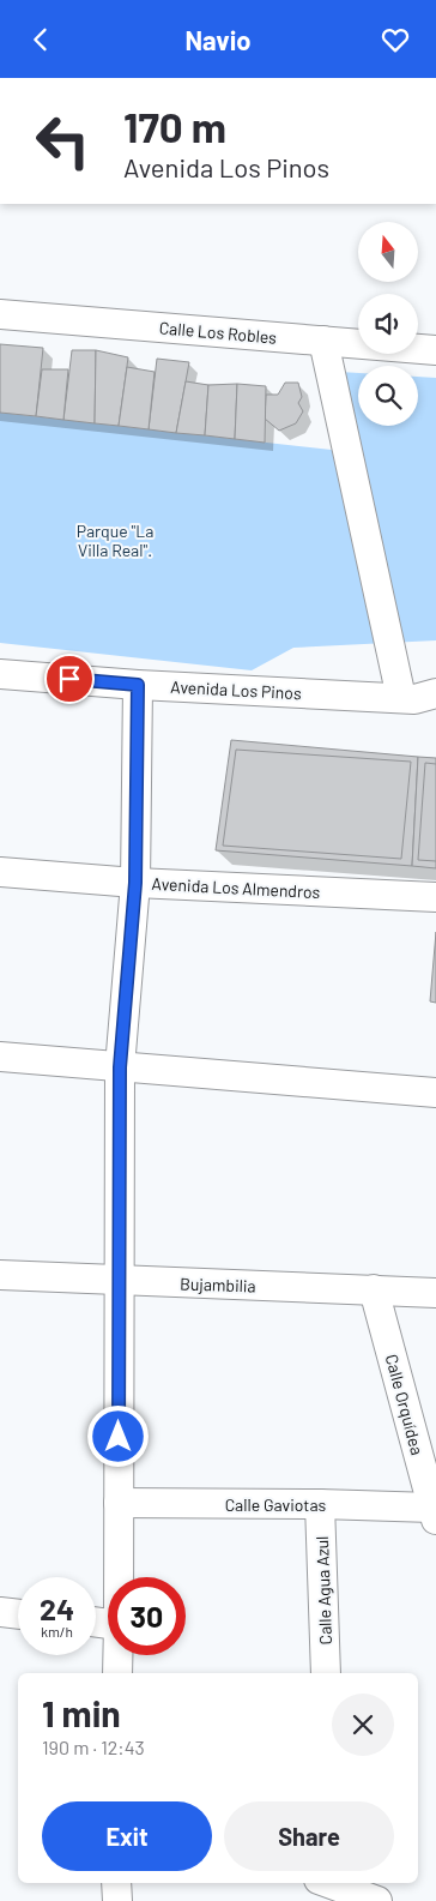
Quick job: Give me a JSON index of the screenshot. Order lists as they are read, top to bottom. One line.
{"streets":{"street":["Calle Los Robles","Avenida Los Pinos","Avenida Los Almendros","Bujambilia","Calle Orquídea","Calle Gaviotas","Calle Agua Azul"]},"crossings":[["Bujambilia","Calle Orquídea"],["Calle Orquídea","Calle Gaviotas"],["Calle Gaviotas","Calle Agua Azul"]],"parks":["Parque \"La Villa Real\"."],"north":"top","page":{"header":"Navio","turn":["170 m","Avenida Los Pinos"],"speed":"24 km/h","limit":"30","heading":["1 min","190 m · 12:43"],"buttons":["Exit","Share"]}}
